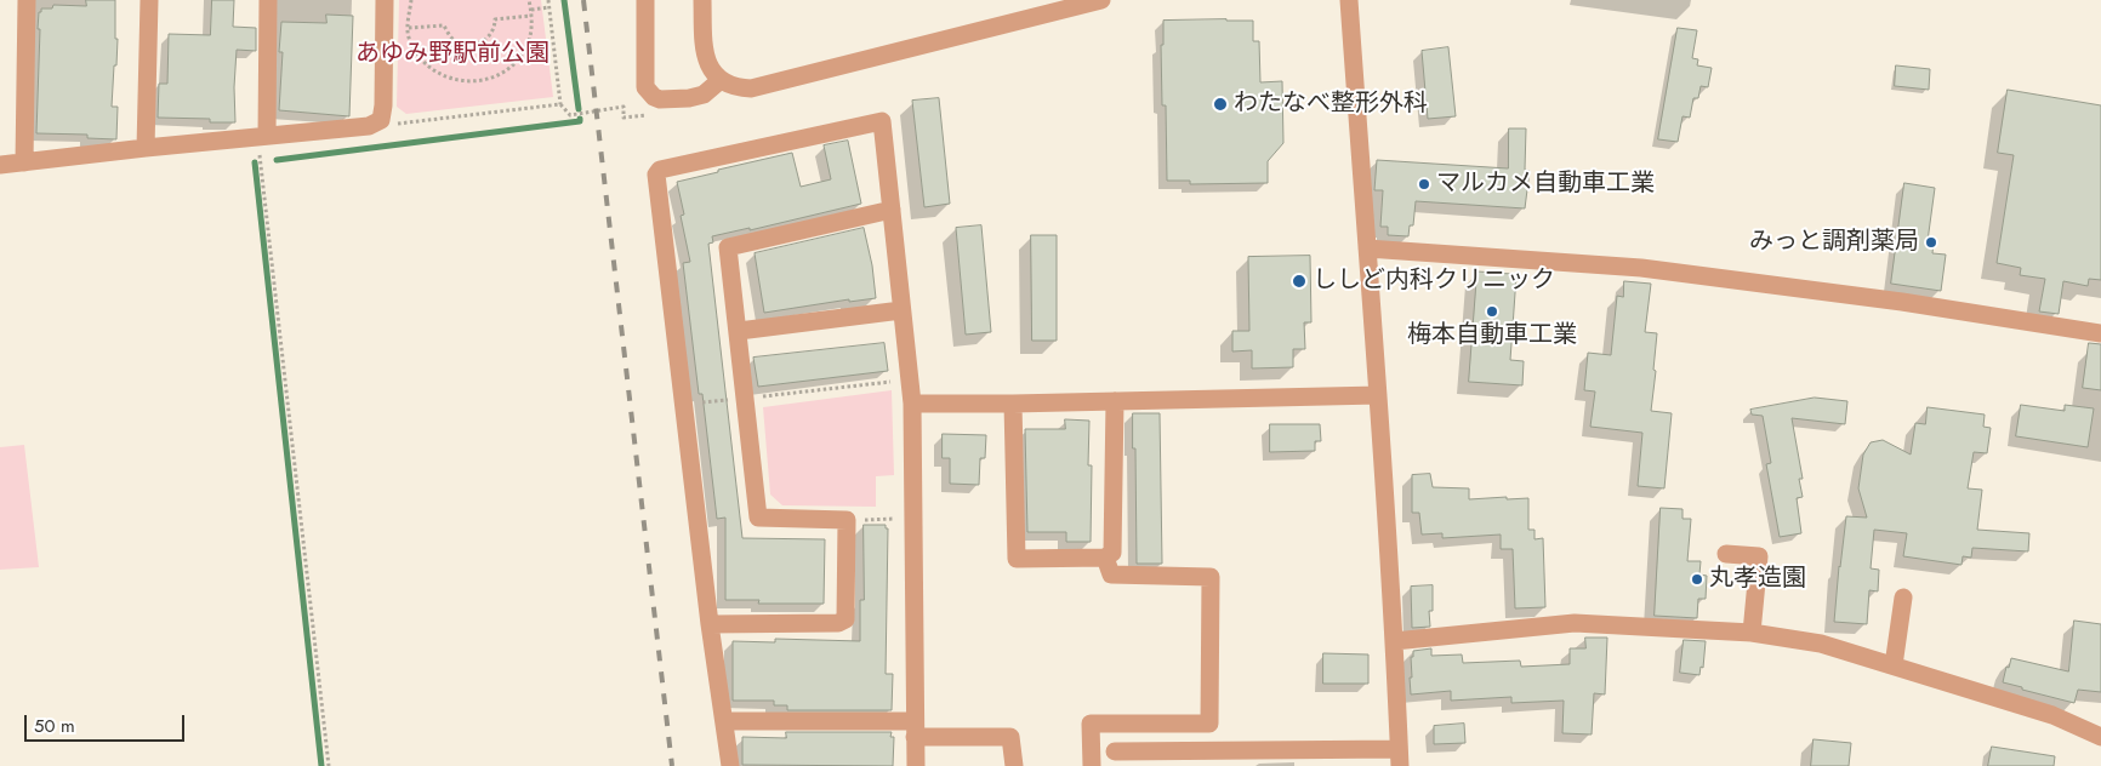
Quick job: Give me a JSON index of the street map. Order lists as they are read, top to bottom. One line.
{"parks":["あゆみ野駅前公園"],"places":["わたなべ整形外科","マルカメ自動車工業","みっと調剤薬局","ししど内科クリニック","梅本自動車工業","丸孝造園"],"scale_bar":"50 m"}
